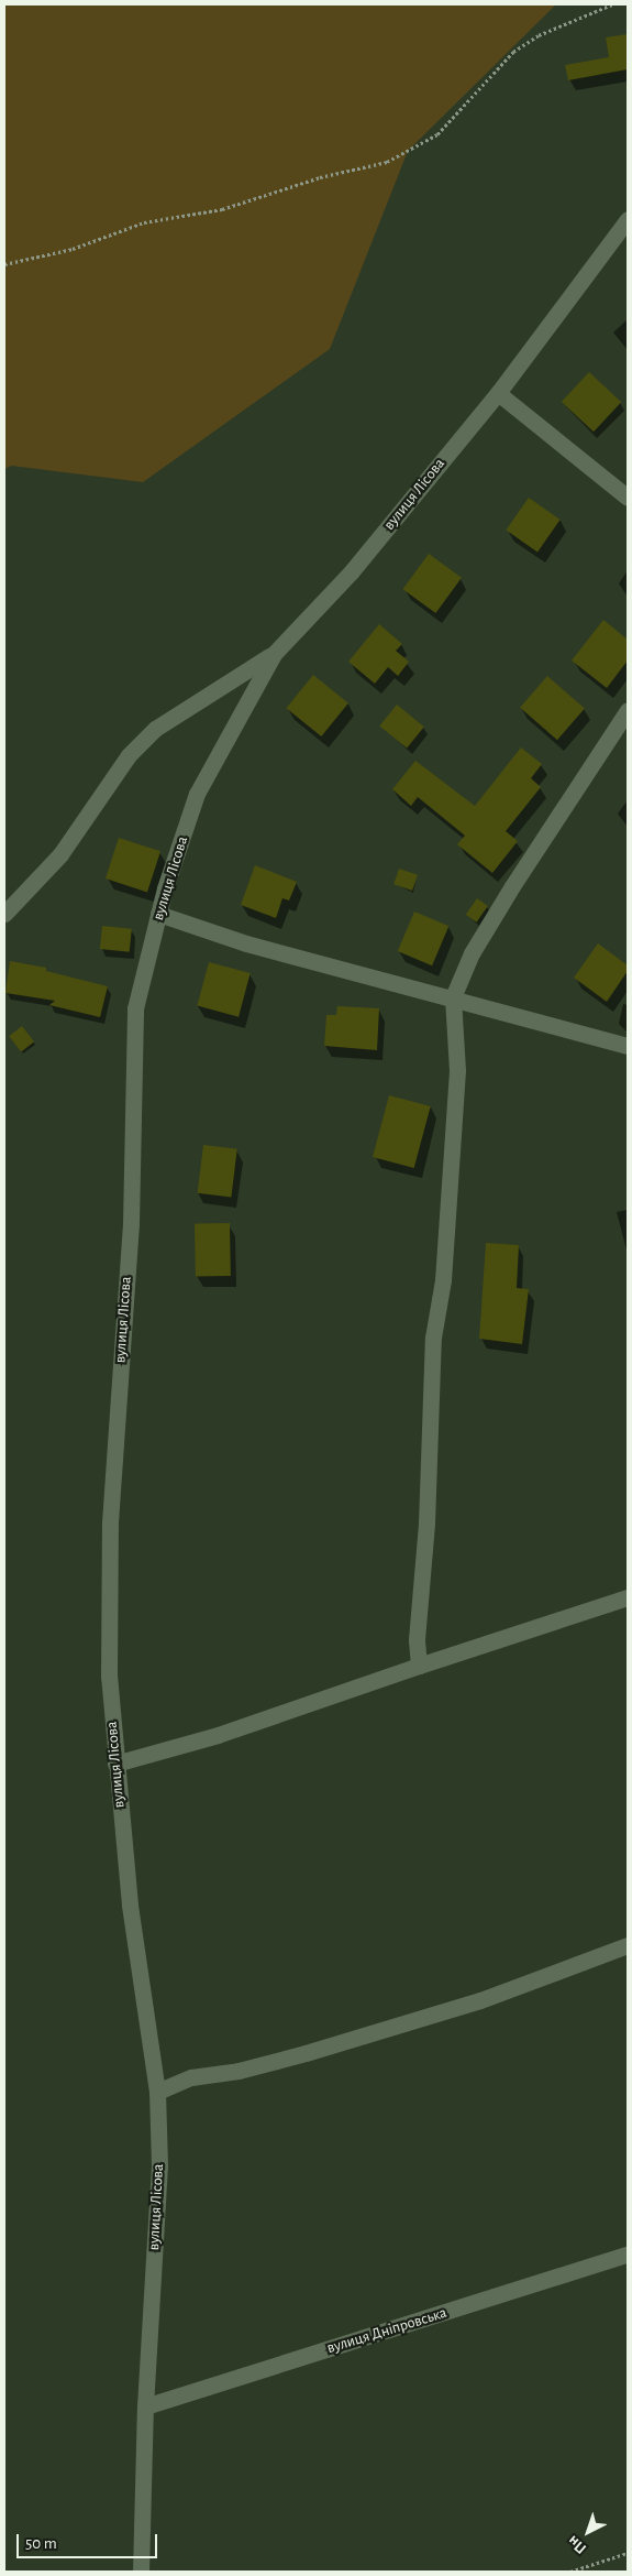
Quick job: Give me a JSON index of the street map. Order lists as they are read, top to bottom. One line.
{"streets":{"street":["вулиця Лісова","вулиця Дніпровська"]},"crossings":[["вулиця Лісова","вулиця Дніпровська"]],"scale_bar":"50 m","north":"bottom left"}
